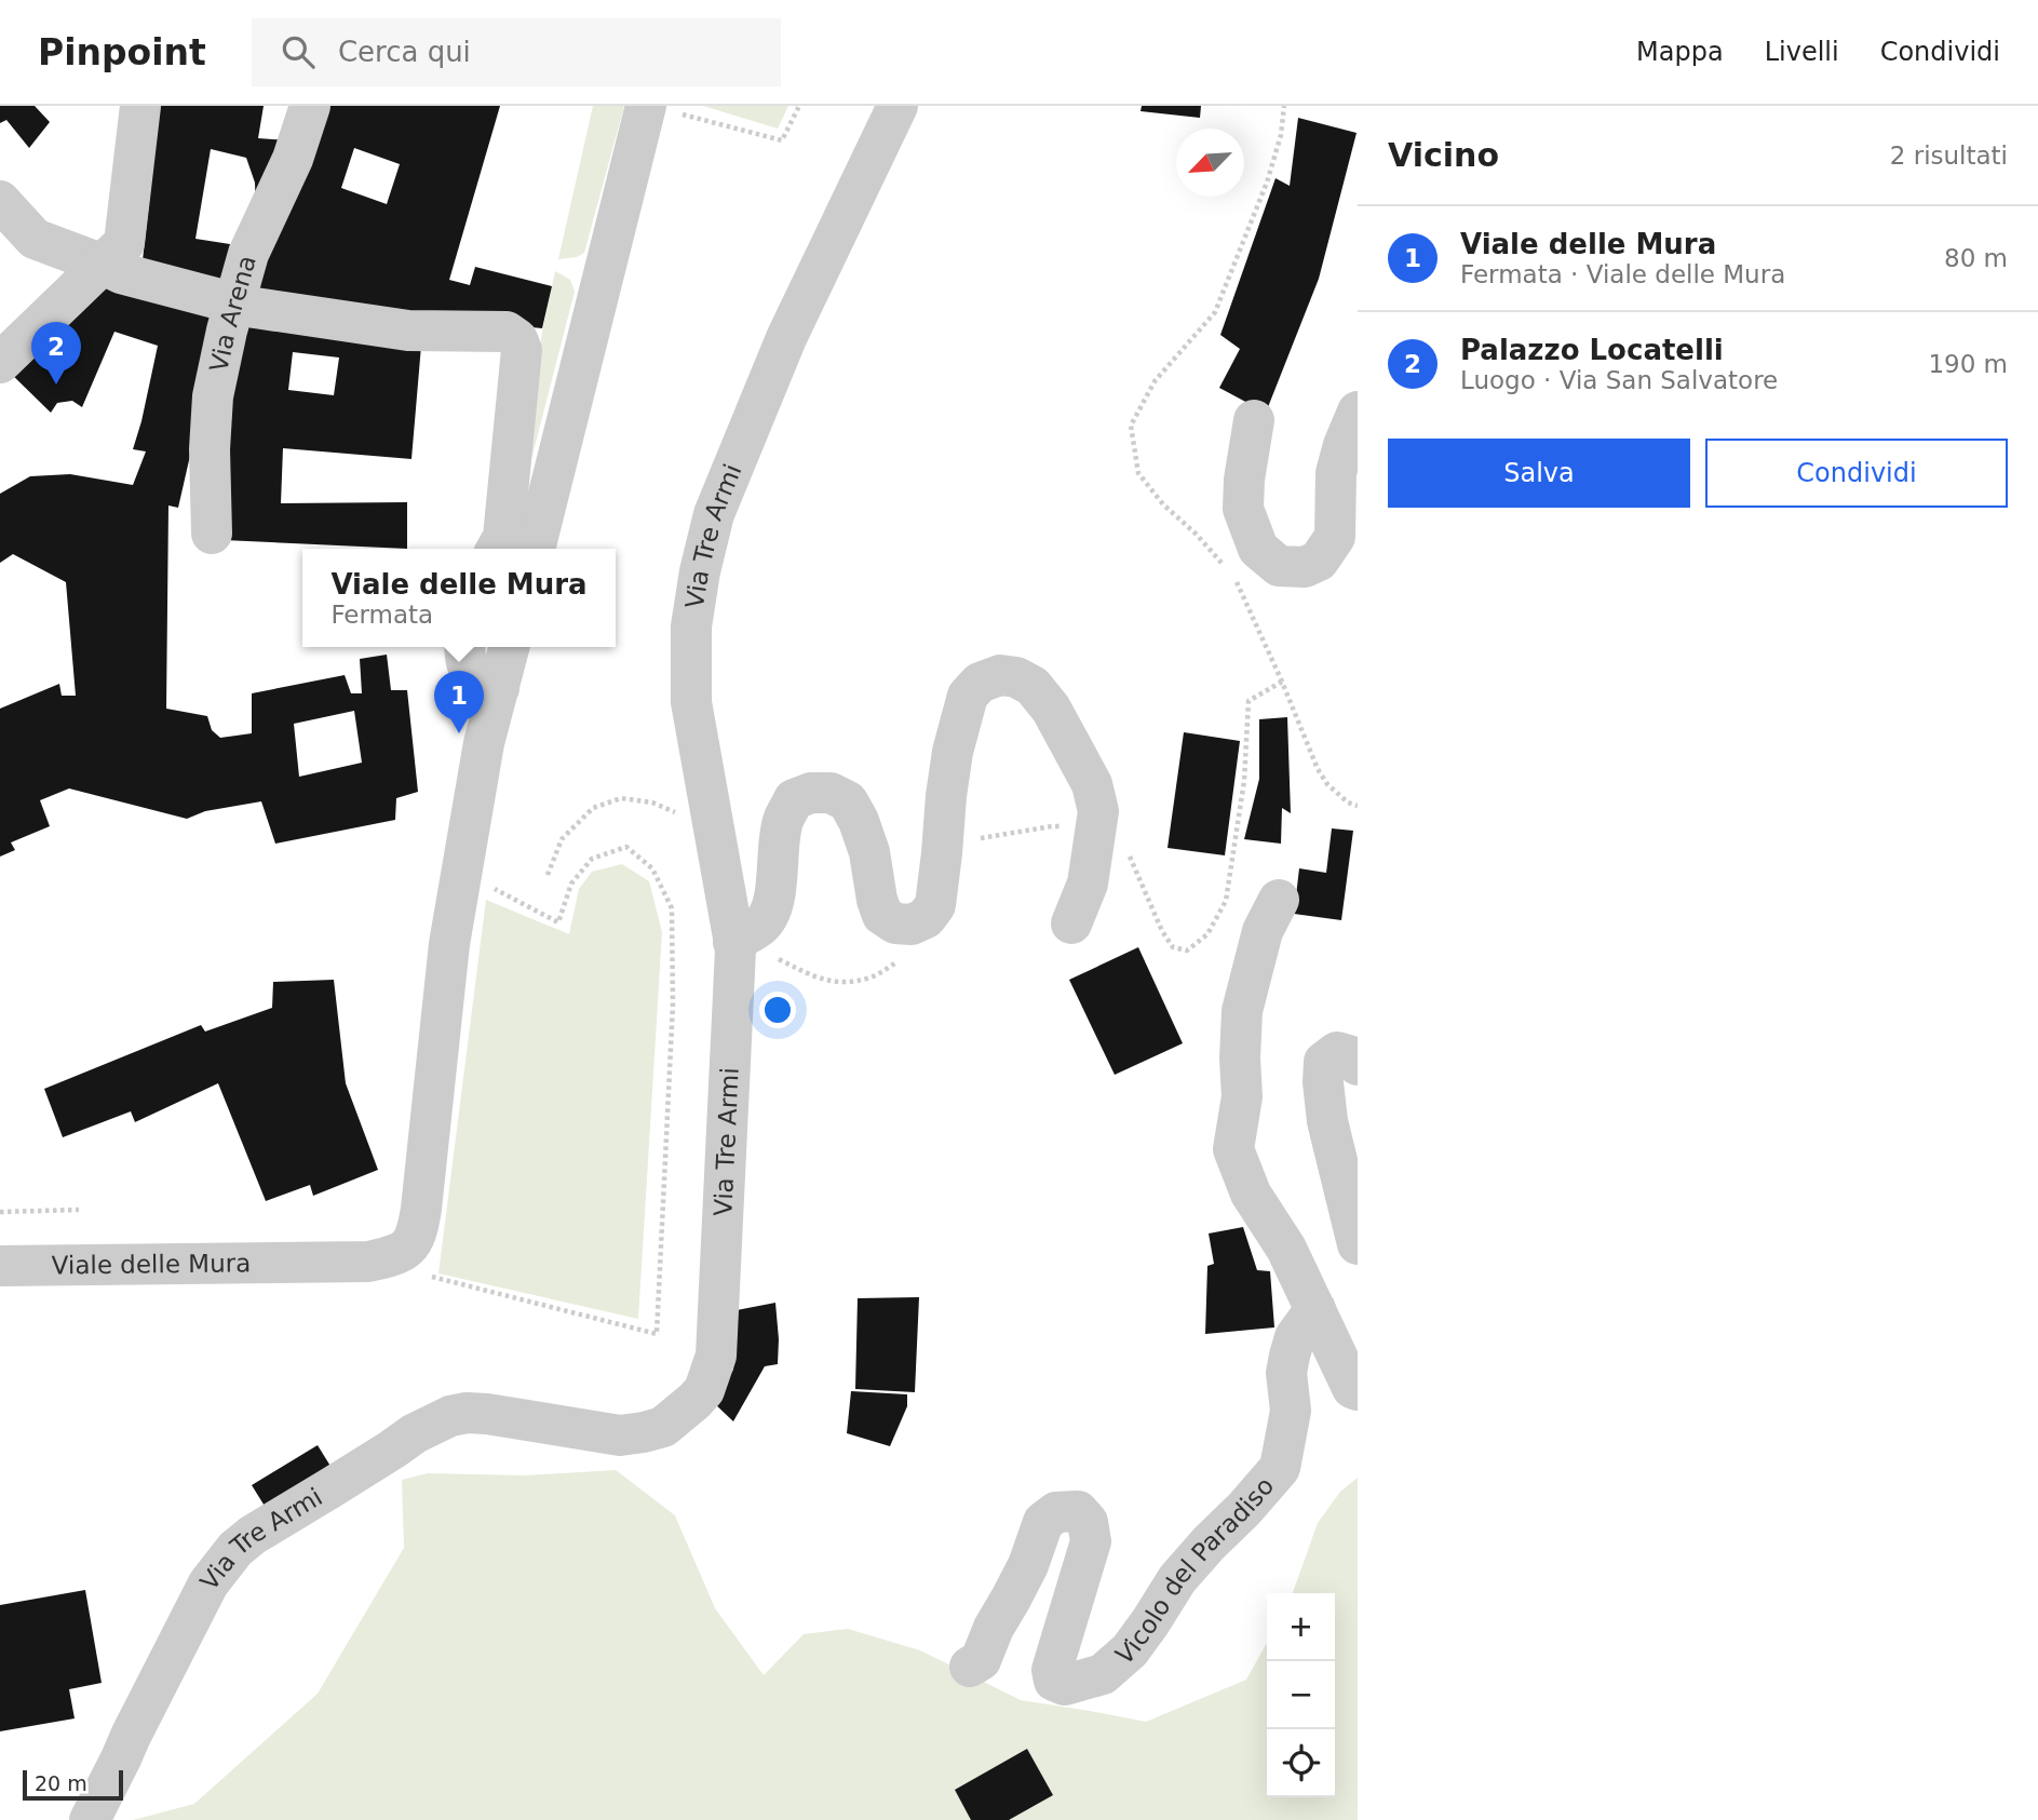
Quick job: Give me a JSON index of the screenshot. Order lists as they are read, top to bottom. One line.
{"streets":{"street":["Via Arena","Via Tre Armi","Viale delle Mura","Vicolo del Paradiso"]},"scale_bar":"20 m","north":"bottom left","page":{"header":"Pinpoint","search":"Cerca qui","nav":["Mappa","Livelli","Condividi"],"heading":["Vicino","2 risultati"],"list":[{"mark":"1","name":"Viale delle Mura","note":"Fermata · Viale delle Mura","value":"80 m"},{"mark":"2","name":"Palazzo Locatelli","note":"Luogo · Via San Salvatore","value":"190 m"}],"pins":["2","1"],"buttons":["Salva","Condividi"],"popup":["Viale delle Mura","Fermata"],"map_buttons":["+","−"],"scale":"20 m"}}
